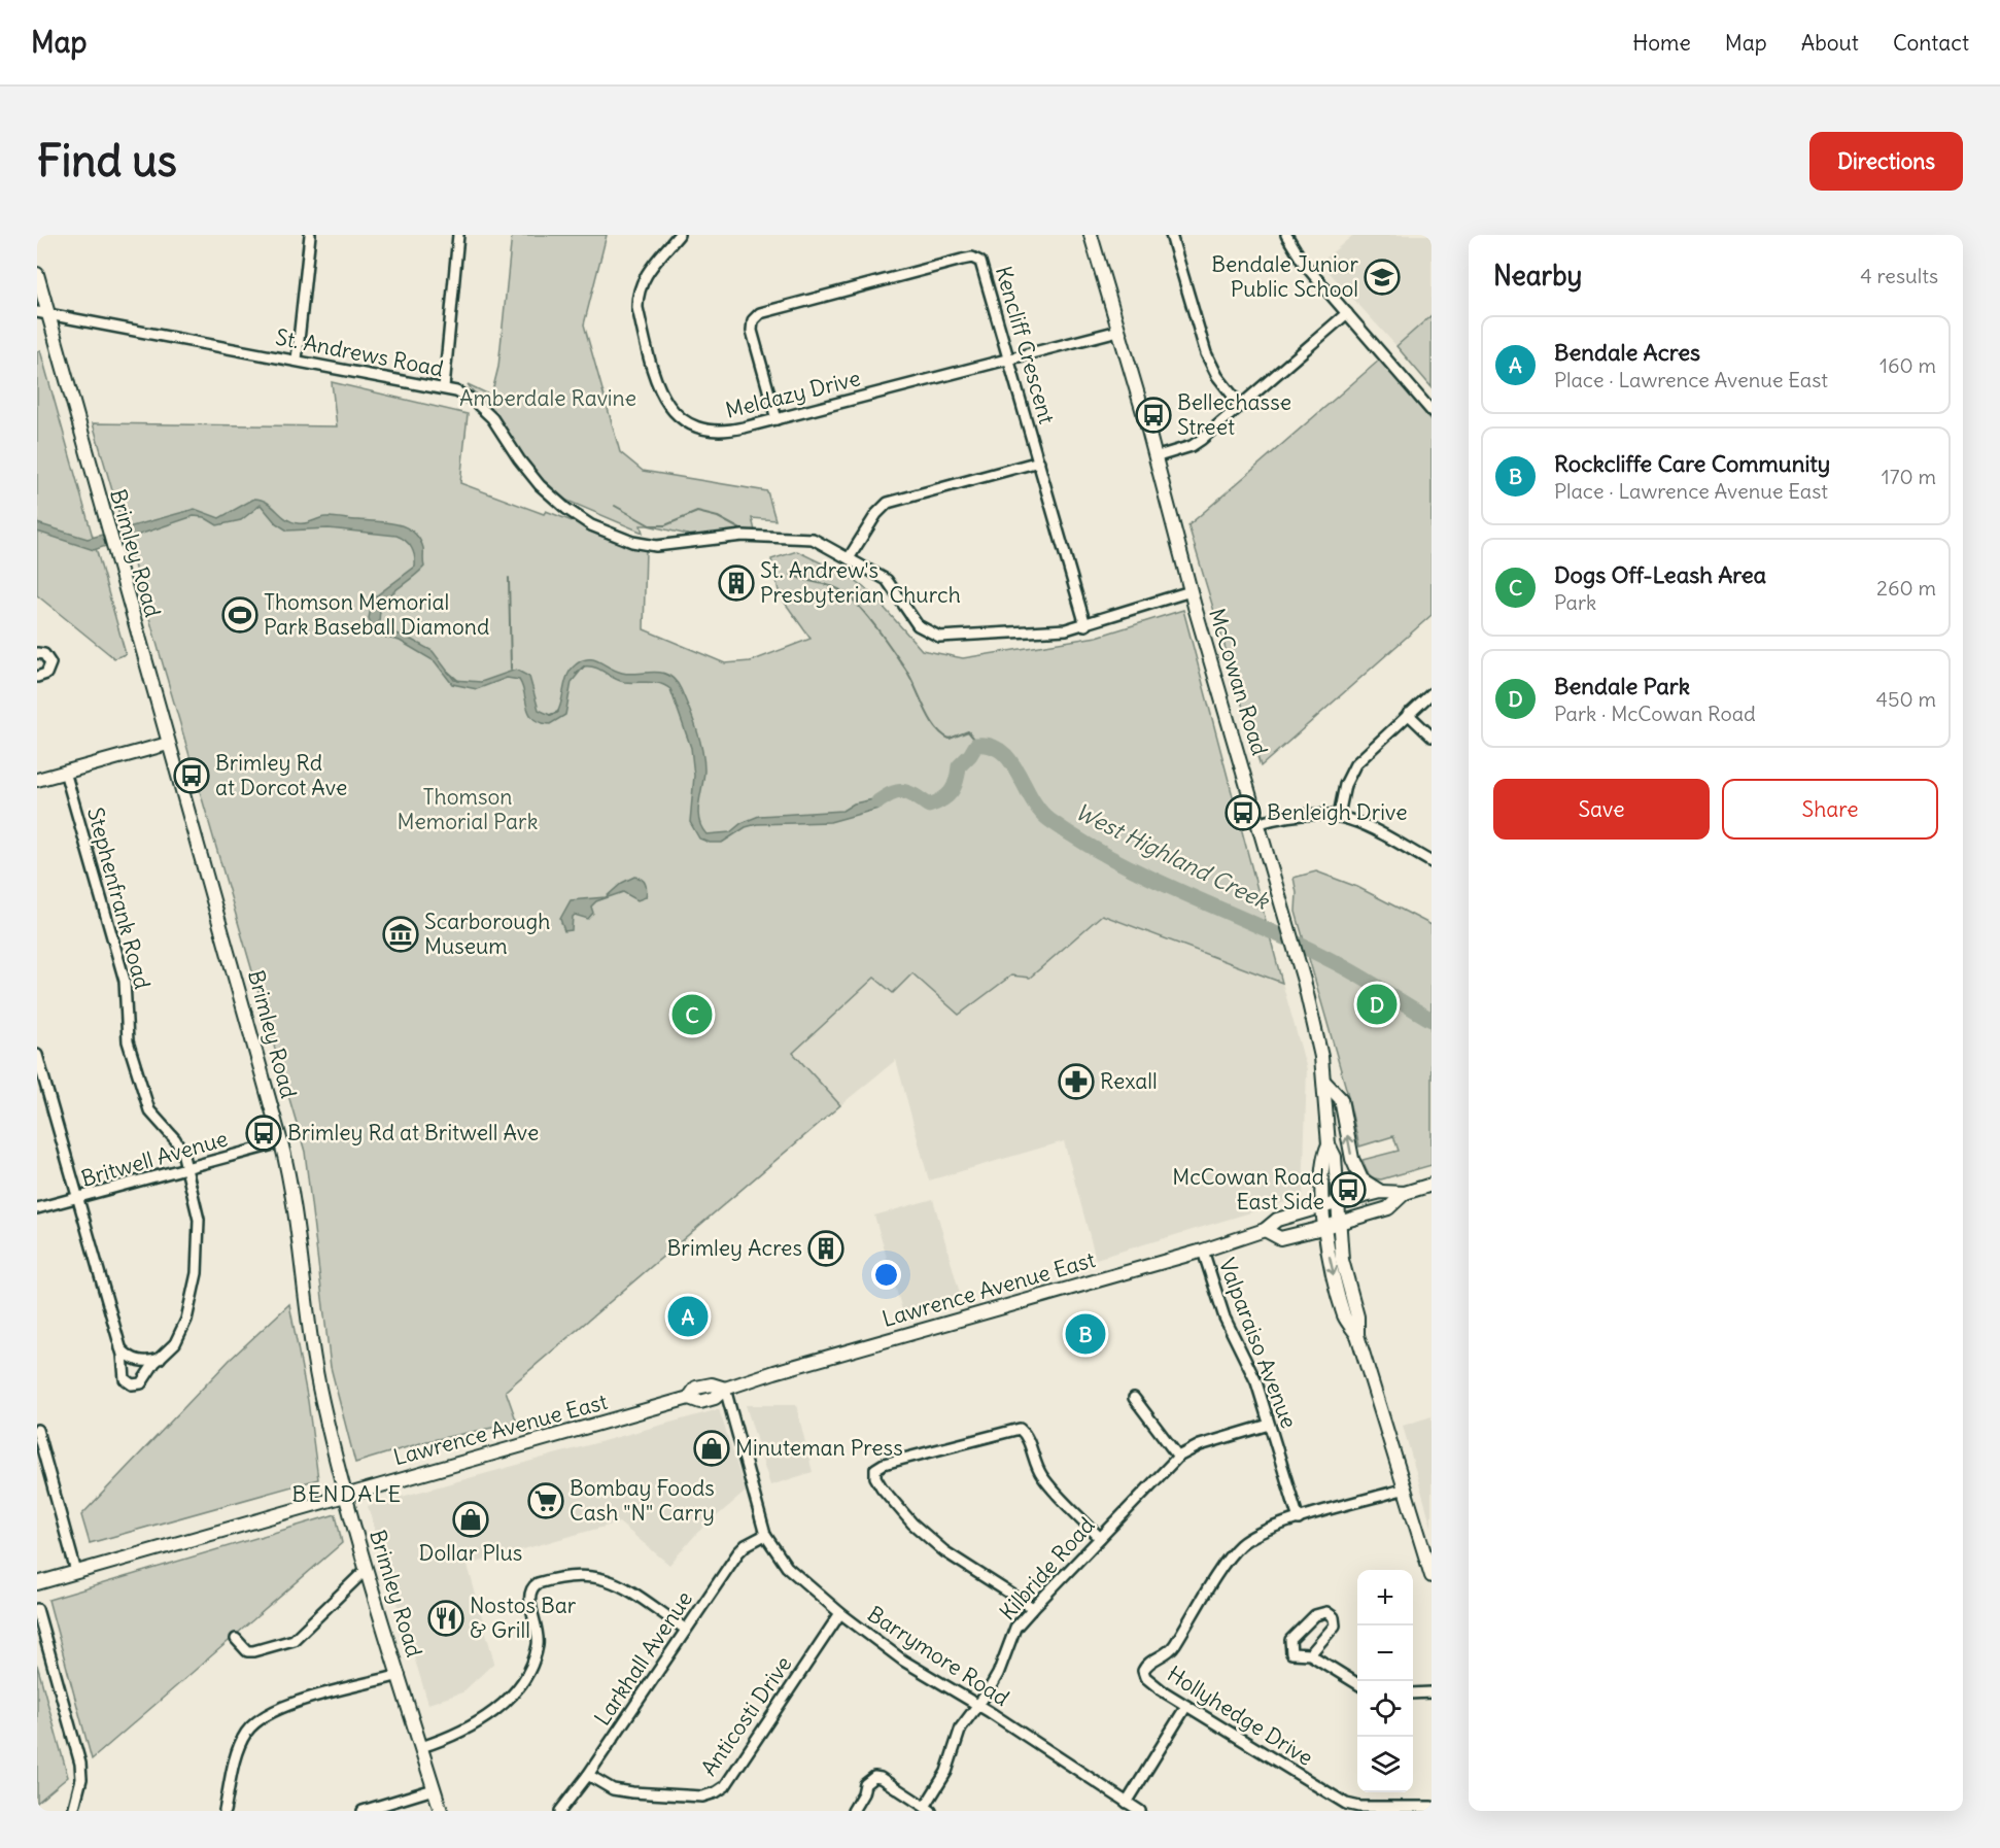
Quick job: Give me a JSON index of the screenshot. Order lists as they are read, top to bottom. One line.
{"streets":{"main road":["Brimley Road","McCowan Road","Lawrence Avenue East"],"street":["Kencliff Crescent","St. Andrews Road","Meldazy Drive","Stephenfrank Road","Britwell Avenue","Valparaiso Avenue","Kilbride Road","Barrymore Road","Larkhall Avenue","Anticosti Drive","Hollyhedge Drive"]},"crossings":[["Kencliff Crescent","St. Andrews Road"],["Kencliff Crescent","Meldazy Drive"],["St. Andrews Road","Brimley Road"],["St. Andrews Road","McCowan Road"],["Meldazy Drive","McCowan Road"],["Brimley Road","Britwell Avenue"],["Brimley Road","Lawrence Avenue East"],["McCowan Road","Lawrence Avenue East"],["McCowan Road","Hollyhedge Drive"],["Stephenfrank Road","Britwell Avenue"],["Lawrence Avenue East","Valparaiso Avenue"],["Lawrence Avenue East","Barrymore Road"],["Valparaiso Avenue","Kilbride Road"],["Valparaiso Avenue","Hollyhedge Drive"],["Kilbride Road","Barrymore Road"],["Barrymore Road","Larkhall Avenue"],["Barrymore Road","Anticosti Drive"],["Larkhall Avenue","Anticosti Drive"]],"districts":["BENDALE"],"water":["West Highland Creek"],"parks":["Amberdale Ravine","Thomson Memorial Park"],"places":{"school or university":["Bendale Junior Public School"],"bus stop":["Bellechasse Street","Brimley Rd at Dorcot Ave","Benleigh Drive","Brimley Rd at Britwell Ave","McCowan Road East Side"],"building":["St. Andrew's Presbyterian Church","Brimley Acres"],"sports":["Thomson Memorial Park Baseball Diamond"],"museum":["Scarborough Museum"],"pharmacy":["Rexall"],"shop":["Minuteman Press","Dollar Plus"],"supermarket":["Bombay Foods Cash \"N\" Carry"],"restaurant":["Nostos Bar & Grill"]},"page":{"header":"Map","nav":["Home","Map","About","Contact"],"buttons":["Directions",["Save","Share"]],"title":"Find us","heading":["Nearby","4 results"],"list":[{"mark":"A","name":"Bendale Acres","note":"Place · Lawrence Avenue East","value":"160 m"},{"mark":"B","name":"Rockcliffe Care Community","note":"Place · Lawrence Avenue East","value":"170 m"},{"mark":"C","name":"Dogs Off-Leash Area","note":"Park","value":"260 m"},{"mark":"D","name":"Bendale Park","note":"Park · McCowan Road","value":"450 m"}],"pins":["D","C","A","B"],"map_buttons":["+","−"]}}
